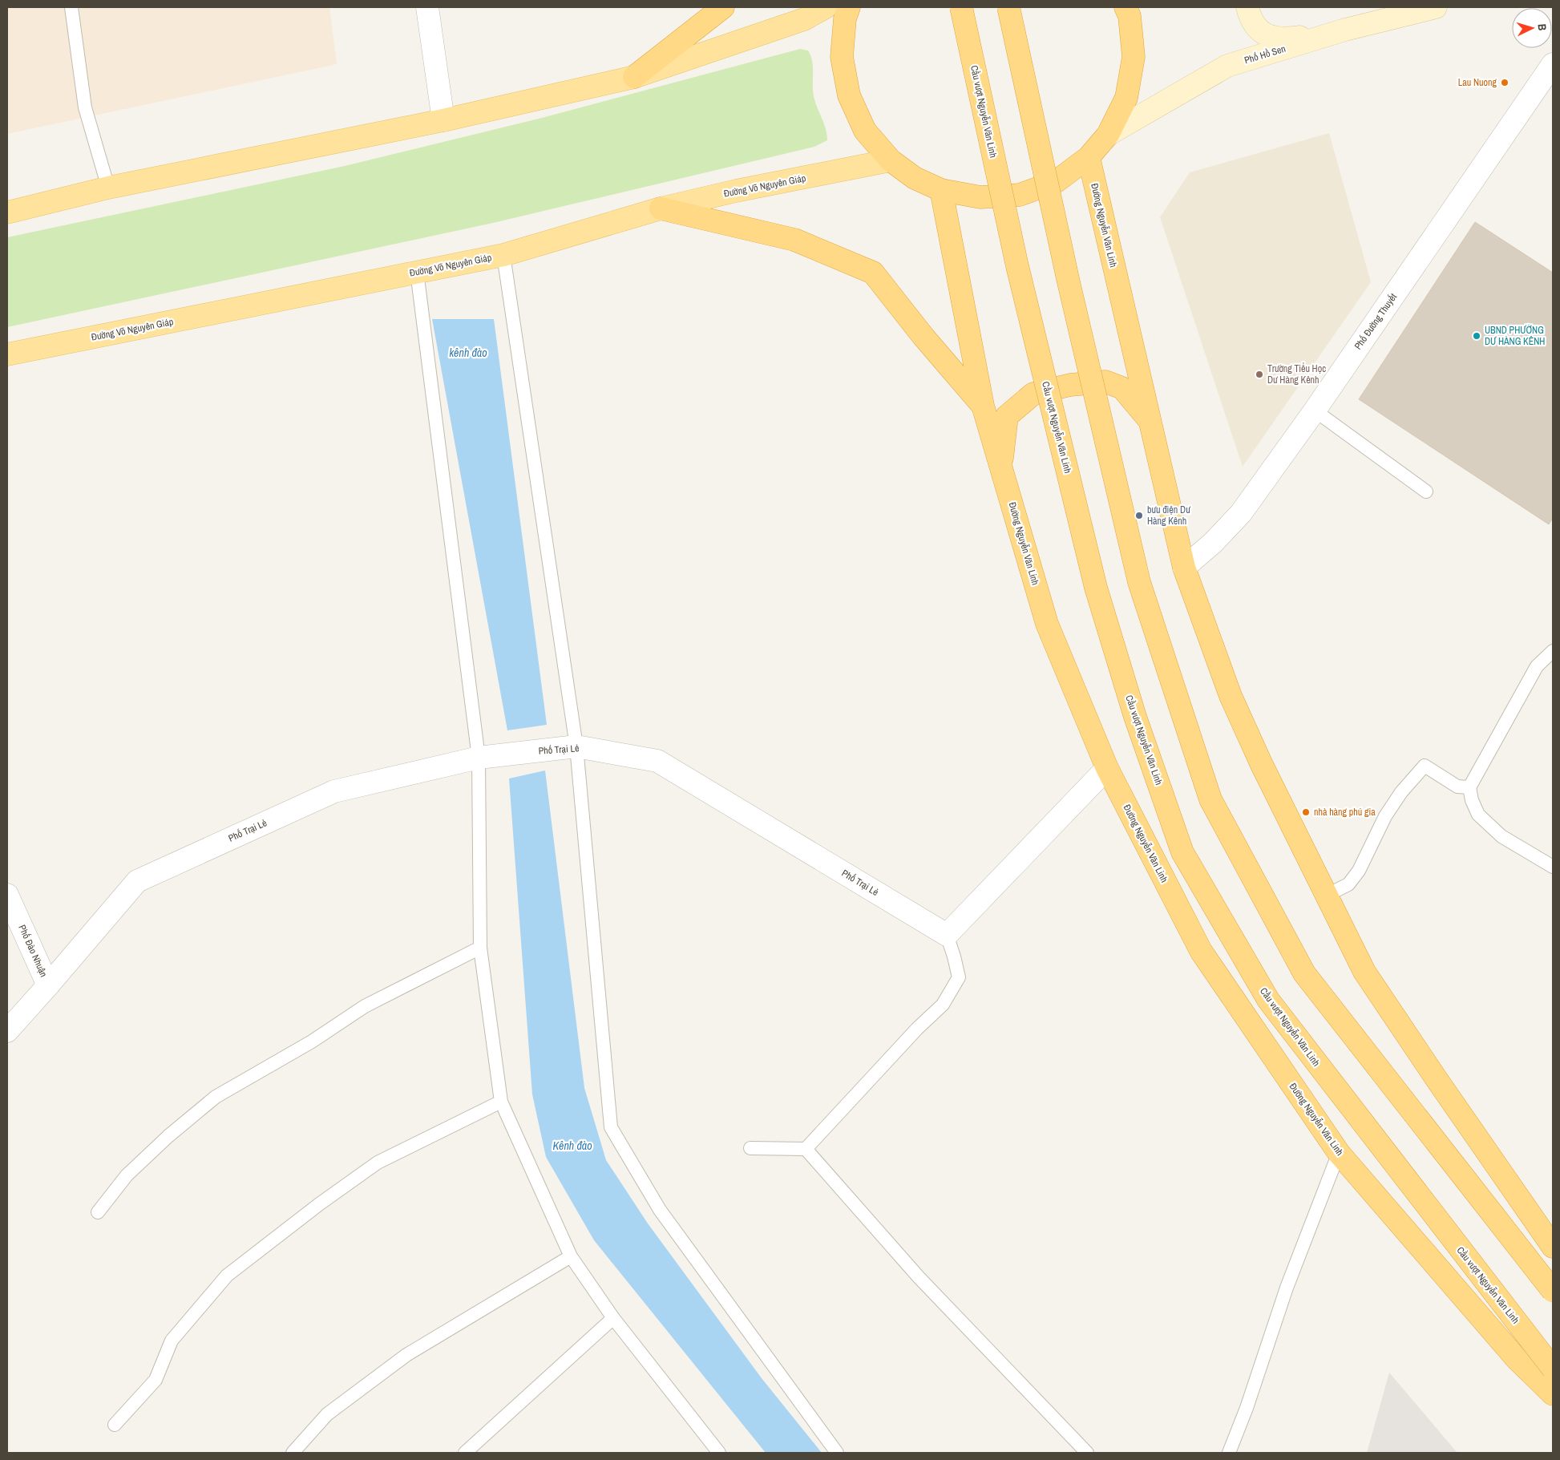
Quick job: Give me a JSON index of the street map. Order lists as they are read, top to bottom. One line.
{"streets":{"highway":["Cầu vượt Nguyễn Văn Linh","Đường Nguyễn Văn Linh"],"main road":["Phố Hồ Sen","Đường Võ Nguyên Giáp"],"street":["Phố Đường Thuyết","Phố Trại Lẻ","Phố Đào Nhuận"]},"crossings":[["Đường Nguyễn Văn Linh","Phố Đường Thuyết"],["Phố Trại Lẻ","Phố Đào Nhuận"]],"water":["kênh đào","Kênh đào"],"places":["Lau Nuong","UBND PHƯỜNG DƯ HÀNG KÊNH","Trường Tiểu Học Dư Hàng Kênh","bưu điện Dư Hàng Kênh","nhà hàng phú gia"],"north":"right"}
